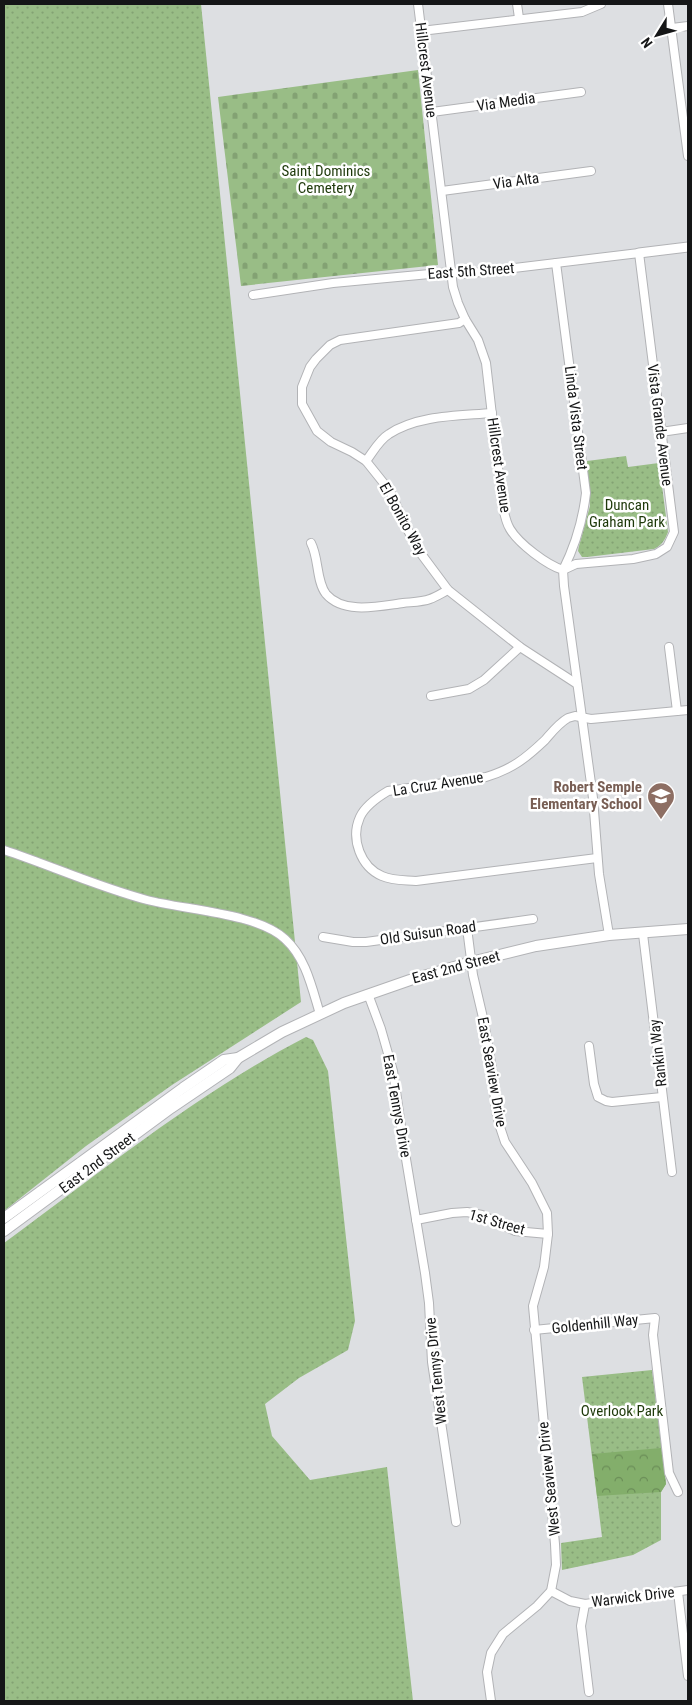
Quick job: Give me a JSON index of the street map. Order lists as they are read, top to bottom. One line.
{"streets":{"main road":["East 2nd Street"],"street":["Hillcrest Avenue","Via Media","Via Alta","East 5th Street","Linda Vista Street","Vista Grande Avenue","El Bonito Way","La Cruz Avenue","Old Suisun Road","Rankin Way","East Seaview Drive","East Tennys Drive","1st Street","Goldenhill Way","West Tennys Drive","West Seaview Drive","Warwick Drive"]},"crossings":[["Hillcrest Avenue","Via Media"],["Hillcrest Avenue","Via Alta"],["Hillcrest Avenue","East 5th Street"],["Hillcrest Avenue","Linda Vista Street"],["Hillcrest Avenue","Vista Grande Avenue"],["Hillcrest Avenue","El Bonito Way"],["East 5th Street","Linda Vista Street"],["East 5th Street","Vista Grande Avenue"],["Linda Vista Street","Vista Grande Avenue"],["Old Suisun Road","East Seaview Drive"],["East 2nd Street","Rankin Way"],["East 2nd Street","East Seaview Drive"],["East 2nd Street","East Tennys Drive"],["East Seaview Drive","1st Street"],["East Seaview Drive","West Seaview Drive"],["East Tennys Drive","1st Street"],["East Tennys Drive","West Tennys Drive"],["1st Street","West Tennys Drive"],["1st Street","West Seaview Drive"],["Goldenhill Way","West Seaview Drive"],["West Seaview Drive","Warwick Drive"]],"parks":["Saint Dominics Cemetery","Duncan Graham Park","Overlook Park"],"places":{"school or university":["Robert Semple Elementary School"]},"north":"bottom left"}
